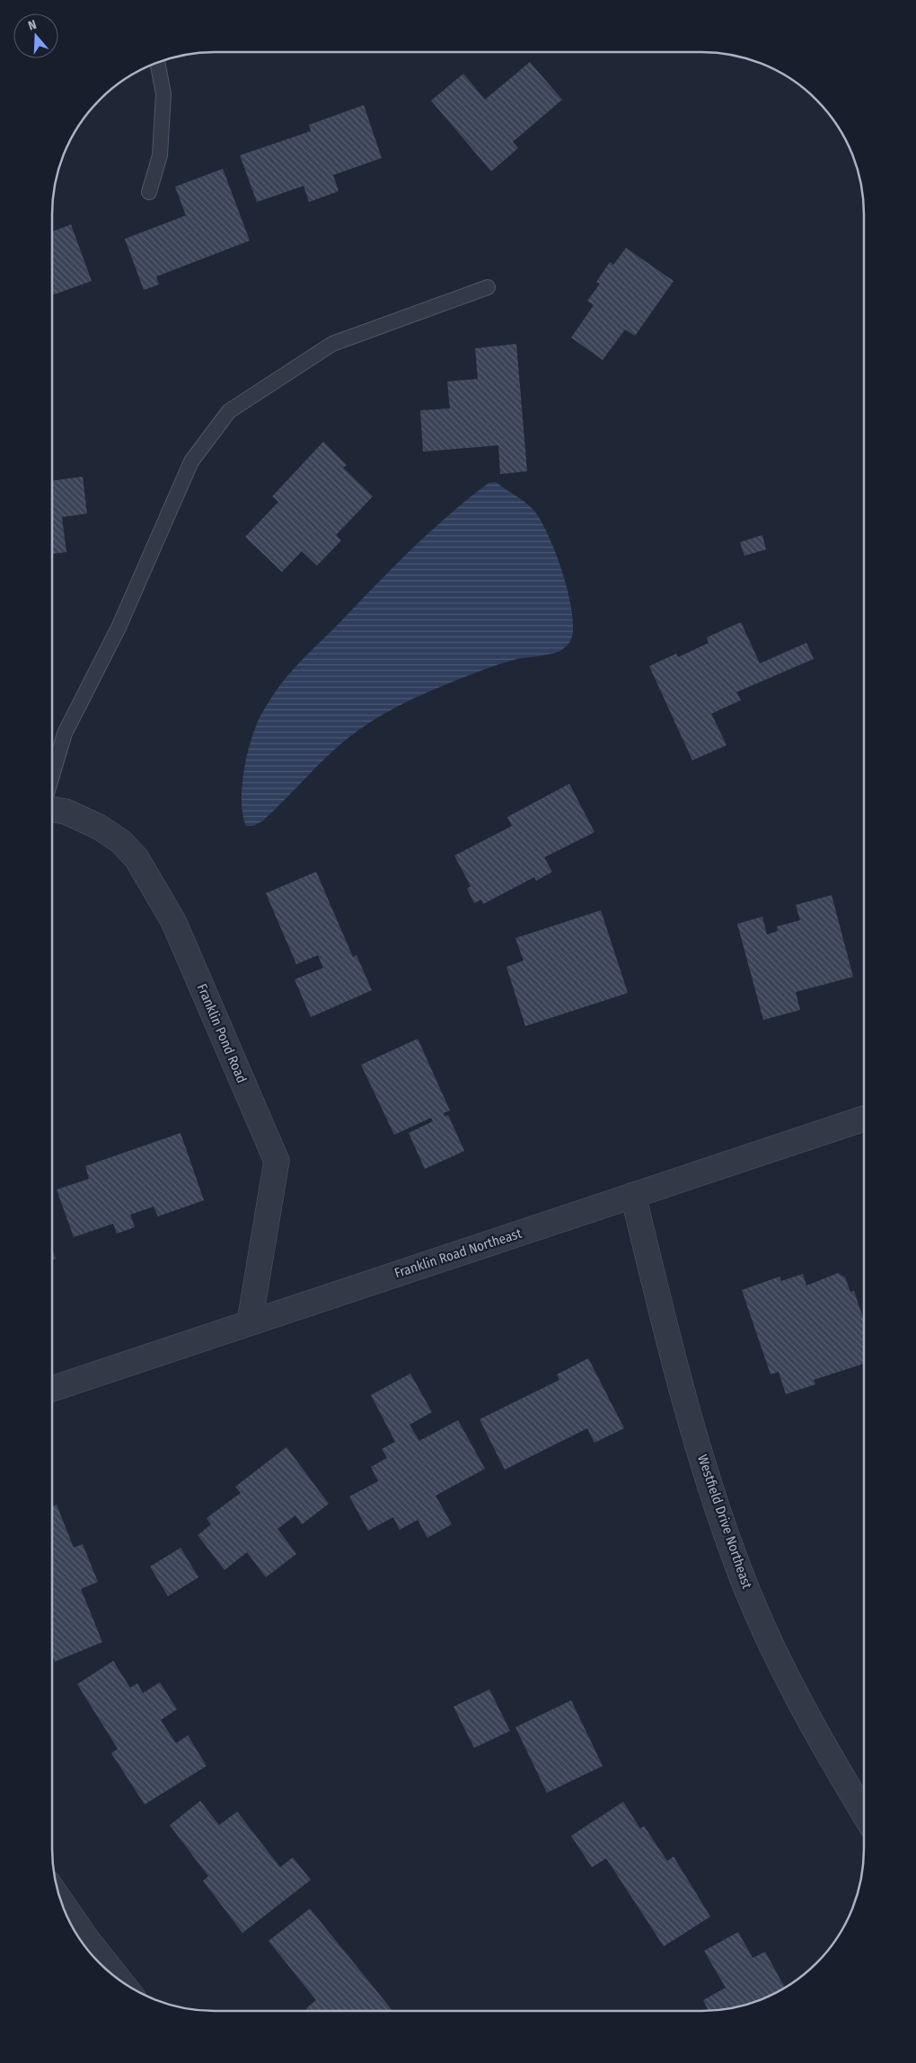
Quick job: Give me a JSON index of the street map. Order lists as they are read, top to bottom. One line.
{"streets":{"street":["Franklin Pond Road","Franklin Road Northeast","Westfield Drive Northeast"]},"crossings":[["Franklin Pond Road","Franklin Road Northeast"],["Franklin Road Northeast","Westfield Drive Northeast"]],"north":"top"}
